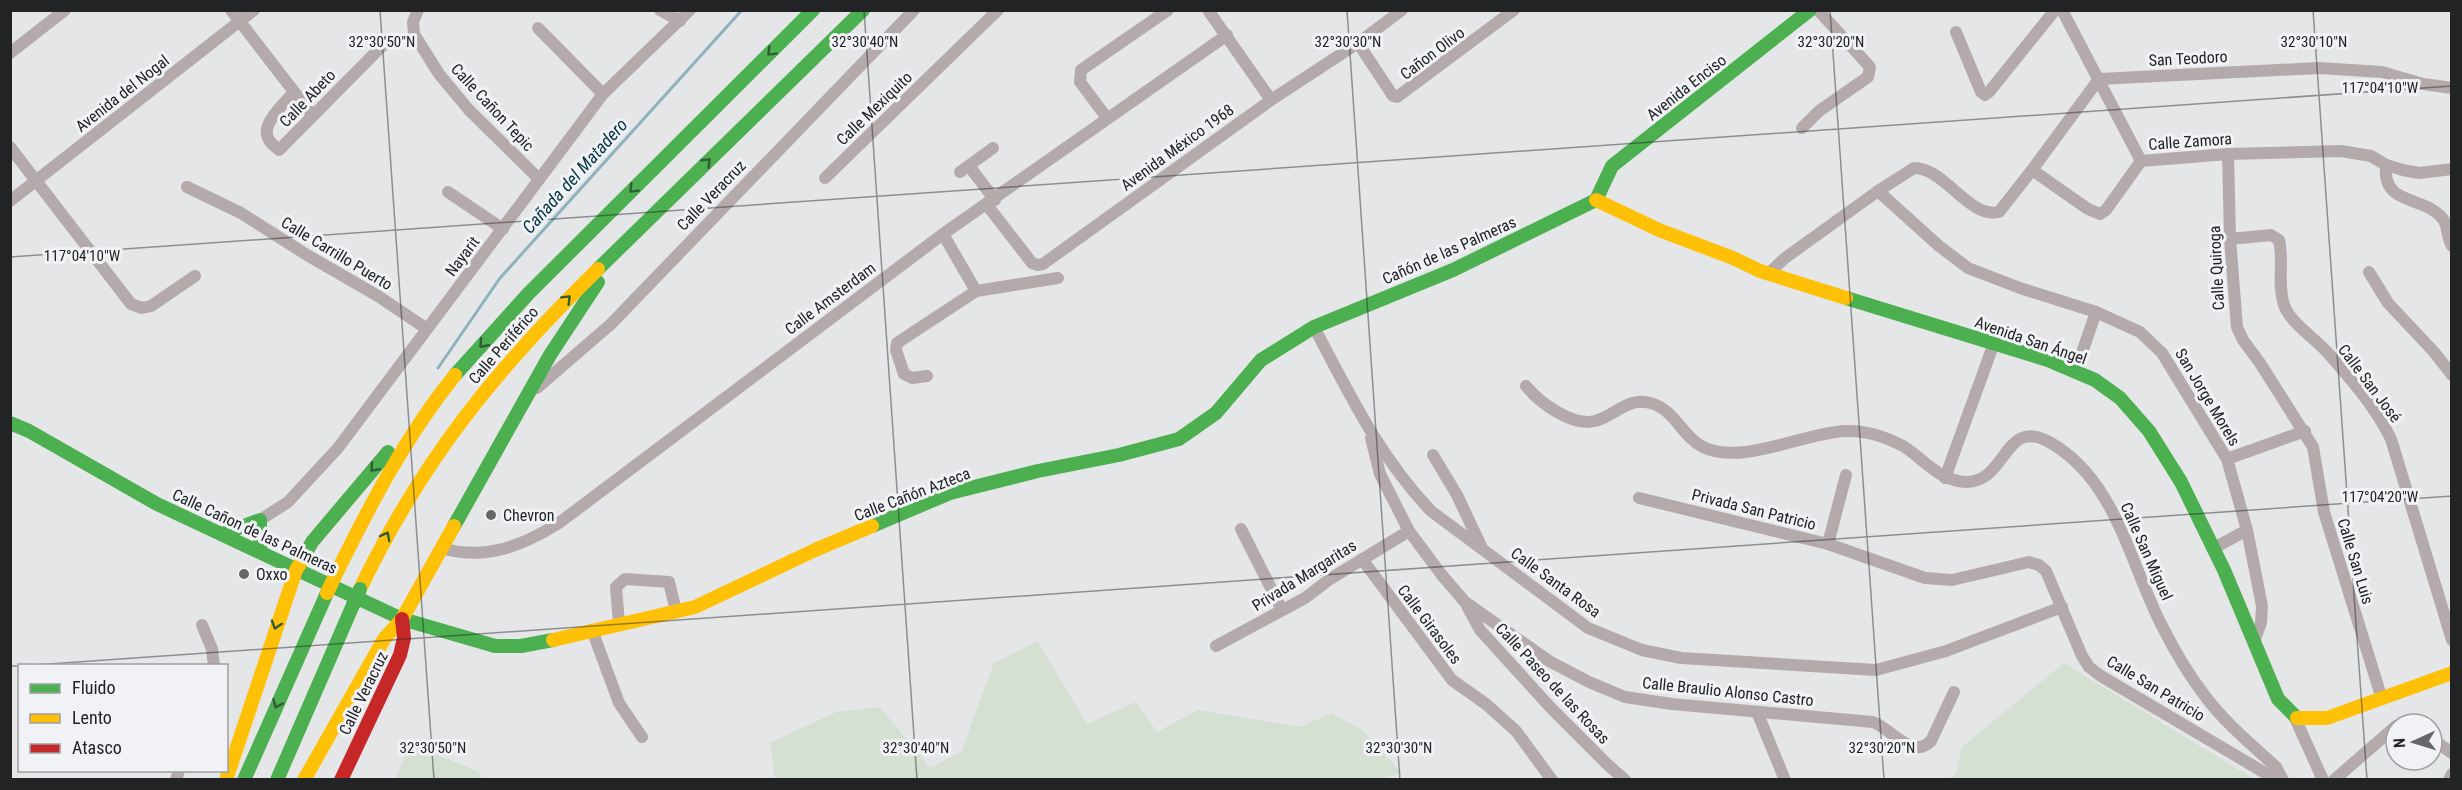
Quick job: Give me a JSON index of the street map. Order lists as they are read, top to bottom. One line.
{"streets":{"main road":["Avenida Enciso","Calle Veracruz","Cañón de las Palmeras","Avenida San Ángel","Calle Periférico","Calle Cañón Azteca","Calle Cañon de las Palmeras"],"street":["Cañon Olivo","San Teodoro","Avenida del Nogal","Calle Abeto","Calle Cañon Tepic","Calle Mexiquito","Calle Zamora","Avenida México 1968","Calle Carrillo Puerto","Nayarit","Calle Quiroga","Calle Amsterdam","Calle San José","San Jorge Morels","Privada San Patricio","Calle San Miguel","Calle San Luis","Privada Margaritas","Calle Santa Rosa","Calle Girasoles","Calle Paseo de las Rosas","Calle San Patricio","Calle Braulio Alonso Castro"]},"crossings":[["Cañon Olivo","Avenida México 1968"],["Avenida Enciso","Cañón de las Palmeras"],["Avenida Enciso","Avenida San Ángel"],["Calle Cañon Tepic","Nayarit"],["Calle Zamora","Calle Quiroga"],["Avenida México 1968","Calle Amsterdam"],["Calle Veracruz","Calle Cañon de las Palmeras"],["Cañón de las Palmeras","Avenida San Ángel"],["Cañón de las Palmeras","Calle Cañón Azteca"],["Cañón de las Palmeras","Calle Santa Rosa"],["Calle Carrillo Puerto","Nayarit"],["Calle Quiroga","Calle San José"],["Calle Quiroga","Calle San Luis"],["Avenida San Ángel","San Jorge Morels"],["Calle Cañón Azteca","Calle Cañon de las Palmeras"],["Calle Cañón Azteca","Calle Santa Rosa"],["Privada San Patricio","Calle San Patricio"],["Privada Margaritas","Calle Girasoles"],["Privada Margaritas","Calle Braulio Alonso Castro"],["Calle Santa Rosa","Calle San Patricio"],["Calle Santa Rosa","Calle Braulio Alonso Castro"],["Calle Paseo de las Rosas","Calle Braulio Alonso Castro"]],"water":["Cañada del Matadero"],"places":["Chevron","Oxxo"],"legend":["Fluido","Lento","Atasco"],"north":"left","coordinates":["32°30'50\"N","32°30'40\"N","32°30'30\"N","32°30'20\"N","32°30'10\"N","117°04'10\"W","117°04'20\"W"]}
